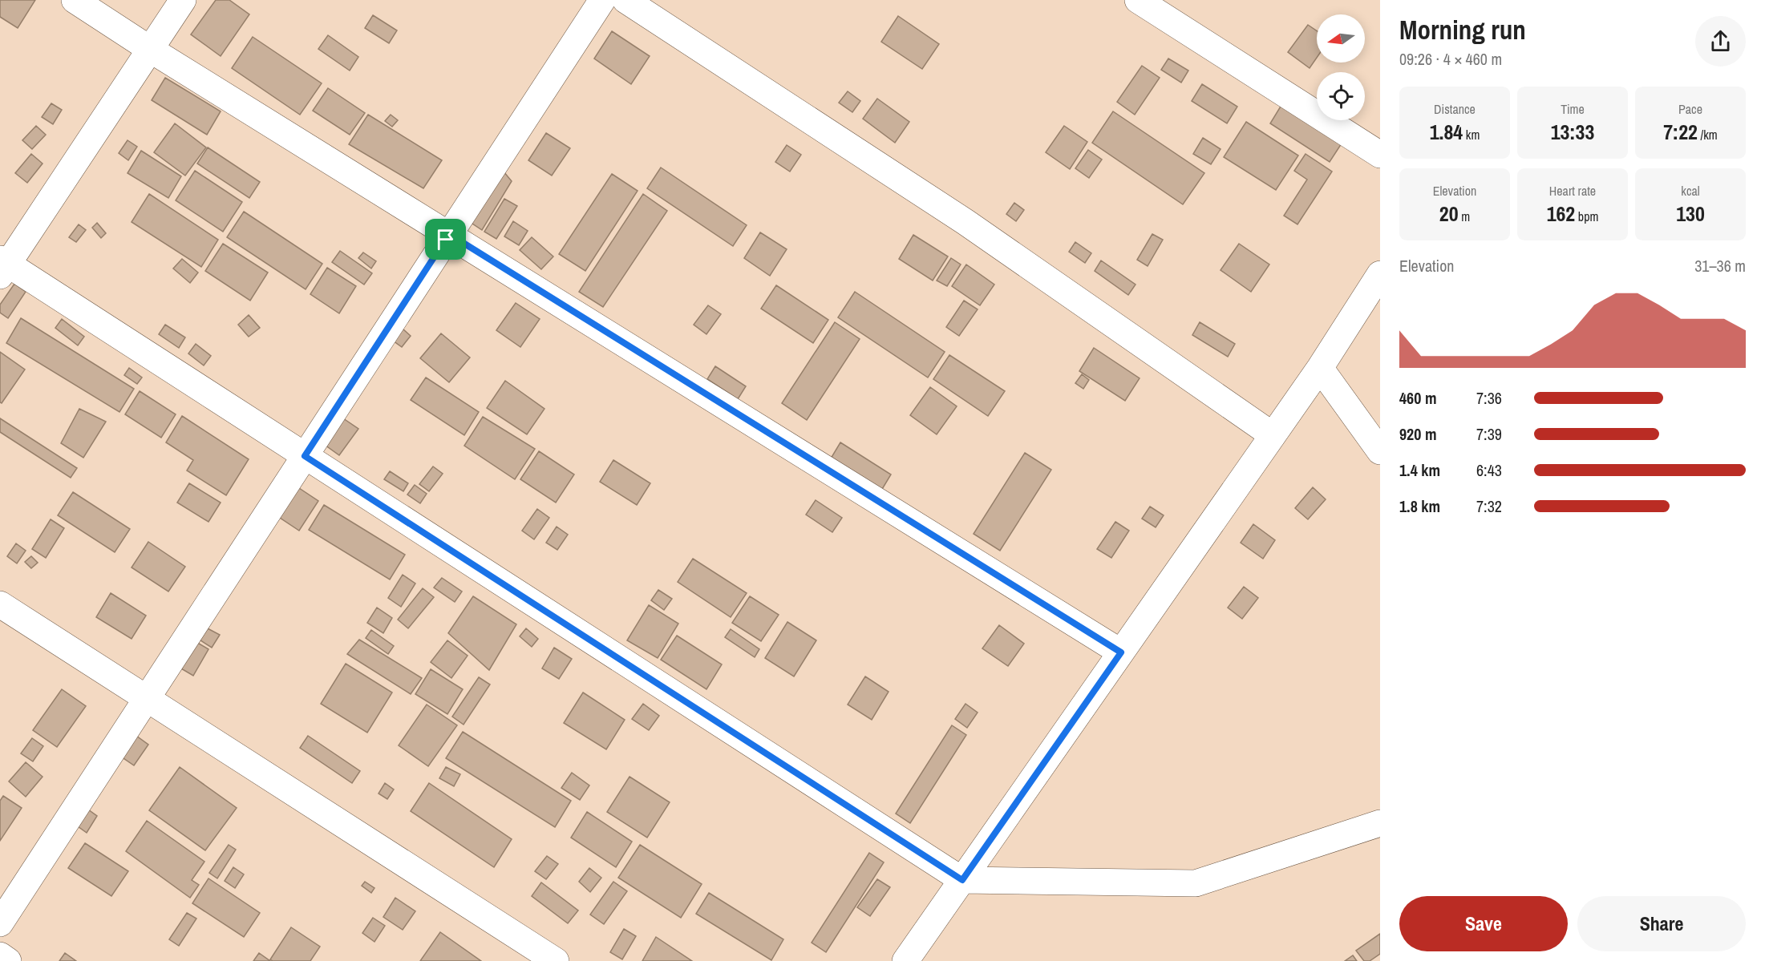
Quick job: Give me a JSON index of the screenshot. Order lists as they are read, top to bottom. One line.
{"north":"left","page":{"heading":["Morning run","09:26 · 4 × 460 m"],"stats":[["Distance","1.84 km"],["Time","13:33"],["Pace","7:22 /km"],["Elevation","20 m"],["Heart rate","162 bpm"],["kcal","130"]],"chart":["Elevation","31–36 m"],"list":[{"name":"460 m","note":"7:36"},{"name":"920 m","note":"7:39"},{"name":"1.4 km","note":"6:43"},{"name":"1.8 km","note":"7:32"}],"buttons":["Save","Share"]}}
